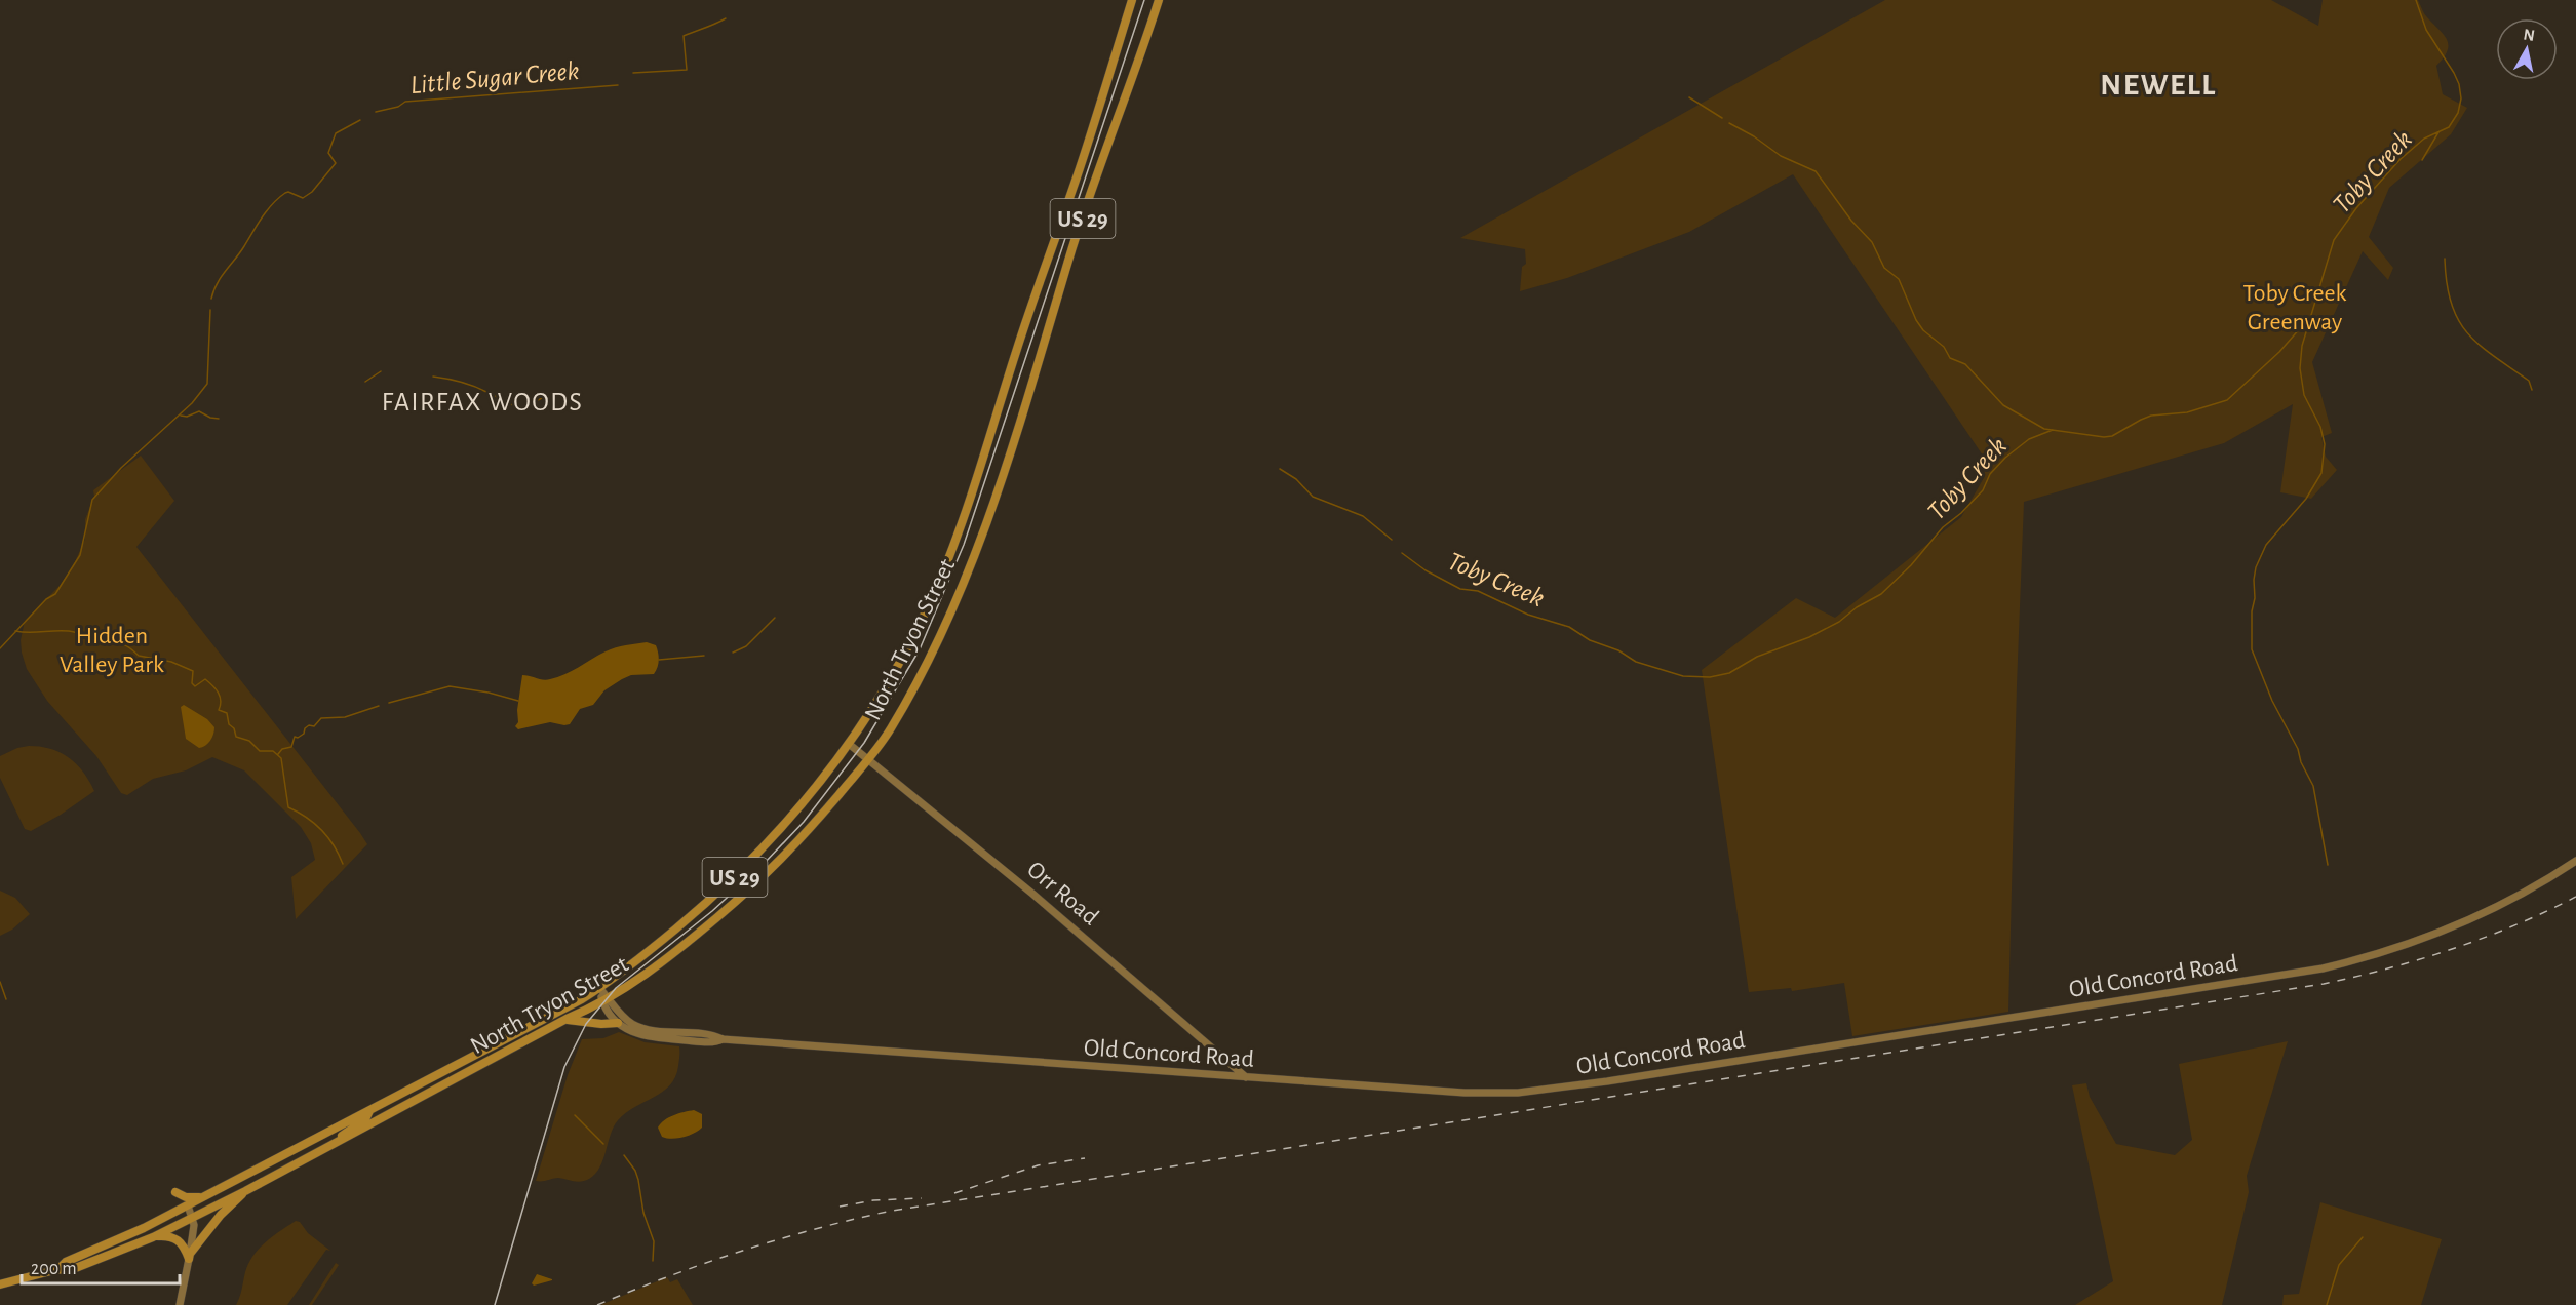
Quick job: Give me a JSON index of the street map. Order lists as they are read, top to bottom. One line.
{"streets":{"main road":["US 29","North Tryon Street"],"street":["Orr Road","Old Concord Road"]},"crossings":[["North Tryon Street","Orr Road"],["North Tryon Street","Old Concord Road"],["Orr Road","Old Concord Road"]],"districts":["NEWELL","FAIRFAX WOODS"],"water":["Little Sugar Creek","Toby Creek"],"parks":["Toby Creek Greenway","Hidden Valley Park"],"scale_bar":"200 m","north":"top"}
